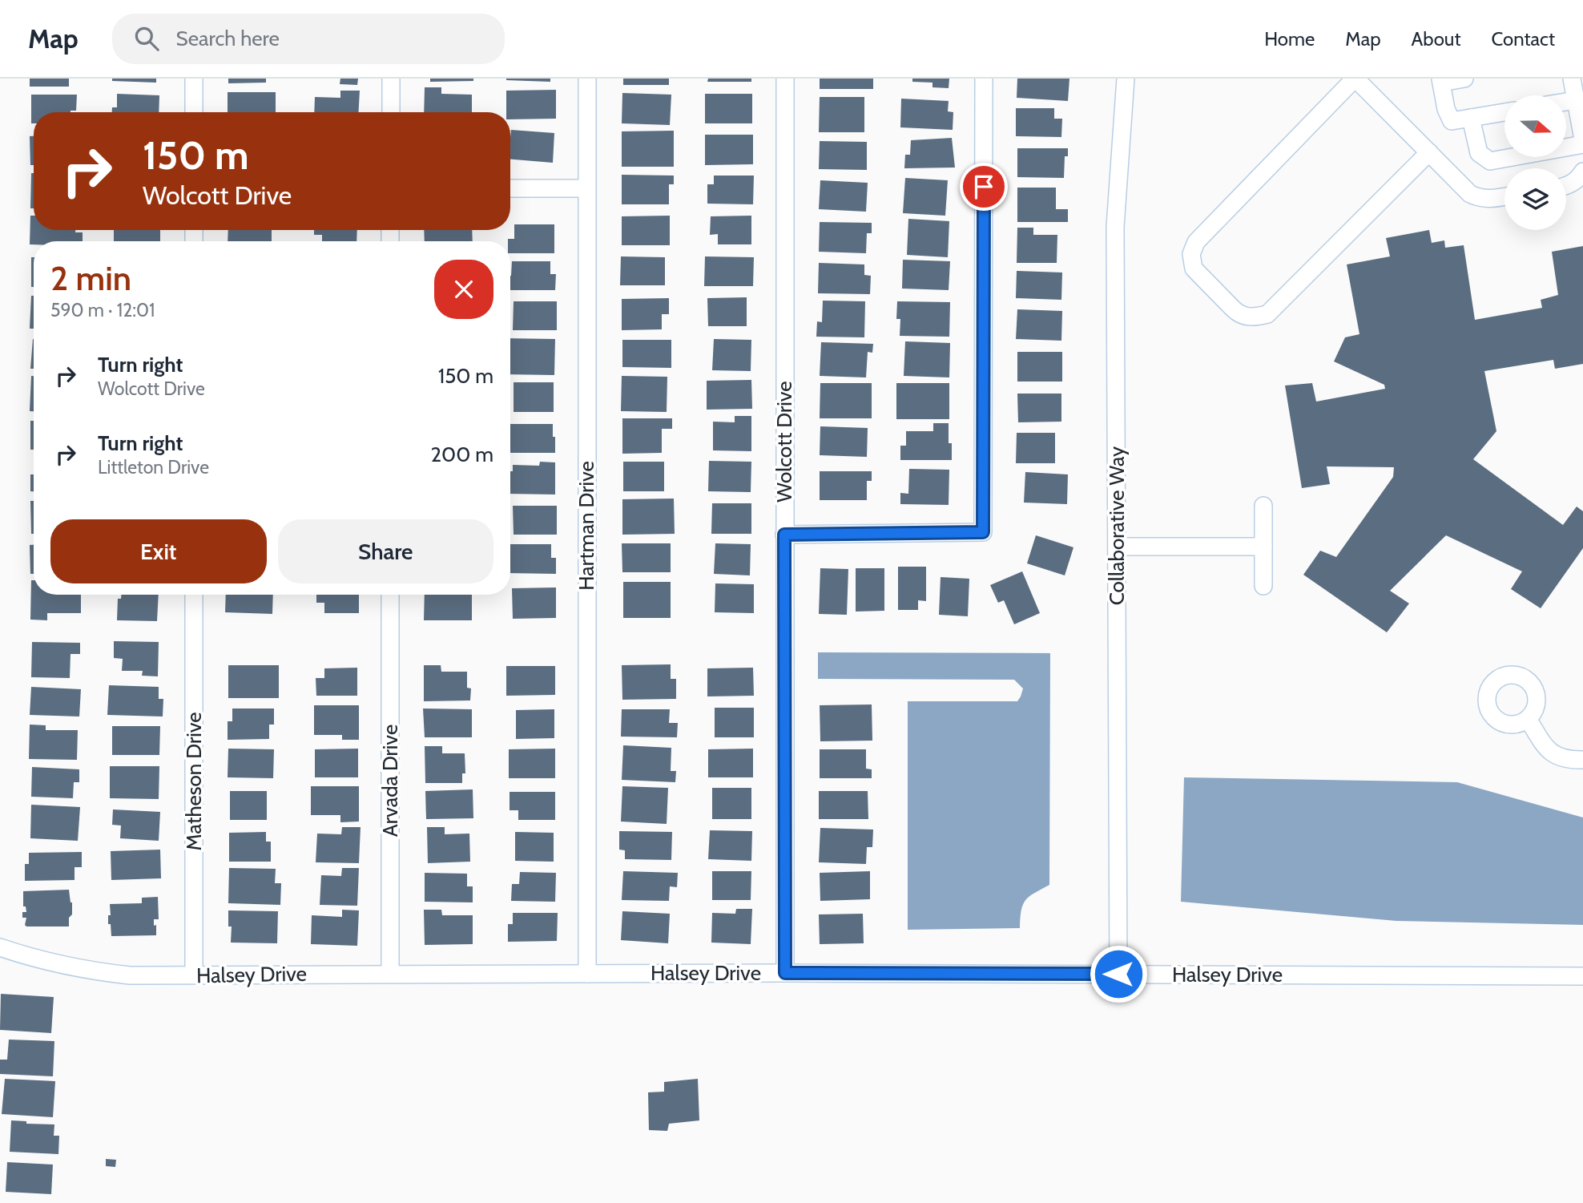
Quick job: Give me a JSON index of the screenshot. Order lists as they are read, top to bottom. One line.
{"streets":{"street":["Wolcott Drive","Hartman Drive","Collaborative Way","Arvada Drive","Matheson Drive","Halsey Drive"]},"crossings":[["Wolcott Drive","Halsey Drive"],["Hartman Drive","Halsey Drive"],["Collaborative Way","Halsey Drive"],["Arvada Drive","Halsey Drive"],["Matheson Drive","Halsey Drive"]],"north":"right","page":{"header":"Map","search":"Search here","nav":["Home","Map","About","Contact"],"turn":["150 m","Wolcott Drive"],"heading":["2 min","590 m · 12:01"],"list":[{"name":"Turn right","note":"Wolcott Drive","value":"150 m"},{"name":"Turn right","note":"Littleton Drive","value":"200 m"}],"buttons":["Exit","Share"]}}
